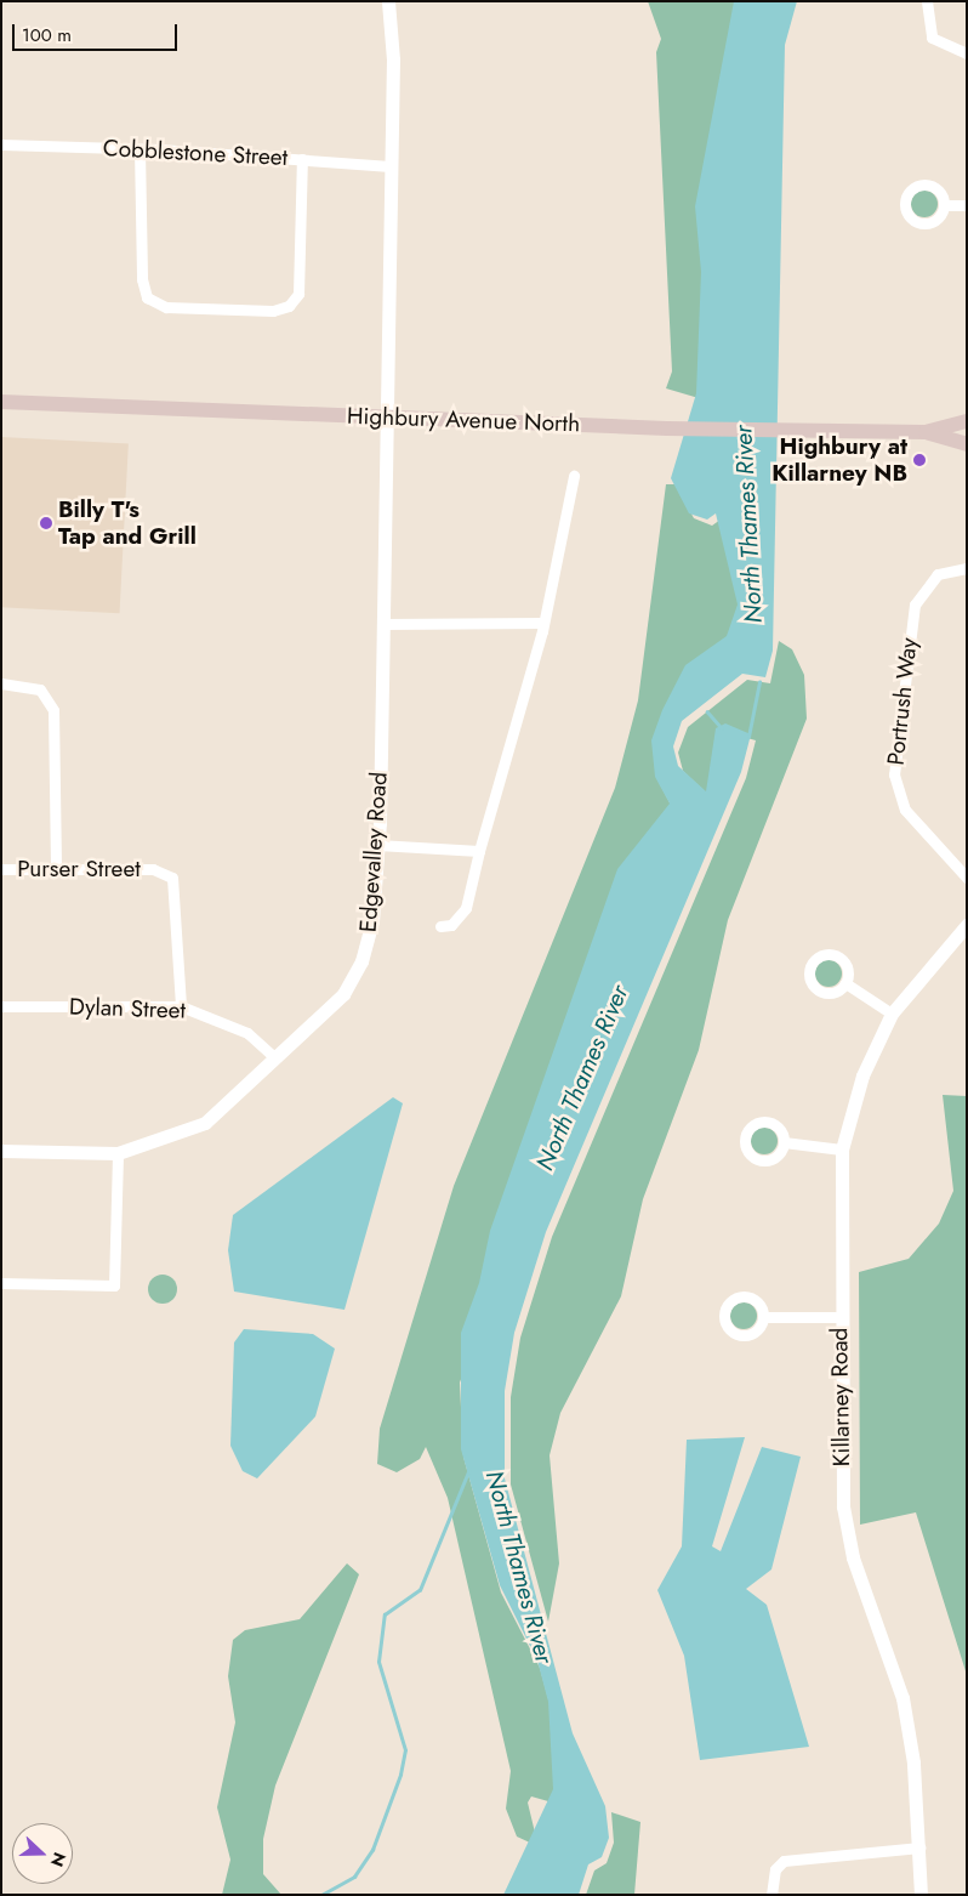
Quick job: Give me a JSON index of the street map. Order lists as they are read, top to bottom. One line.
{"streets":{"main road":["Highbury Avenue North"],"street":["Cobblestone Street","Portrush Way","Edgevalley Road","Purser Street","Dylan Street","Killarney Road"]},"crossings":[["Cobblestone Street","Edgevalley Road"],["Highbury Avenue North","Edgevalley Road"],["Edgevalley Road","Dylan Street"],["Purser Street","Dylan Street"]],"water":["North Thames River"],"places":["Highbury at Killarney NB","Billy T's Tap and Grill"],"scale_bar":"100 m","north":"right"}
